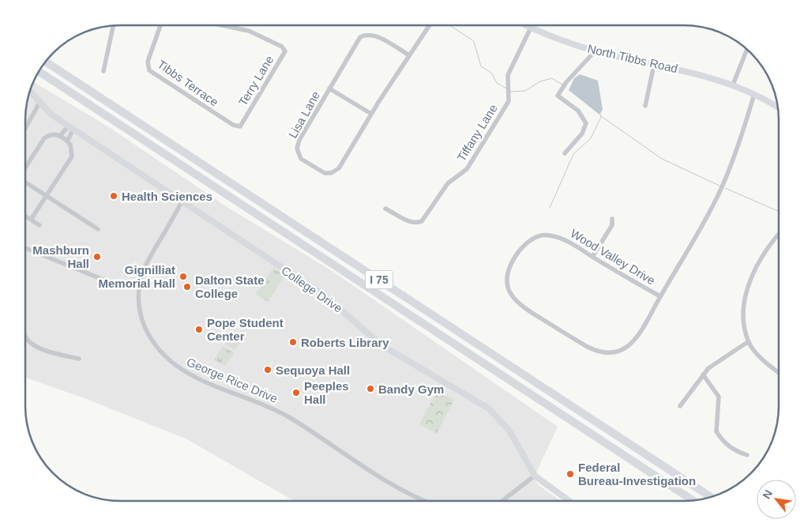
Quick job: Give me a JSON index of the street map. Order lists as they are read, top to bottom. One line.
{"streets":{"highway":["I 75"],"street":["North Tibbs Road","Terry Lane","Tibbs Terrace","Lisa Lane","Tiffany Lane","Wood Valley Drive","College Drive","George Rice Drive"]},"crossings":[["North Tibbs Road","Tiffany Lane"],["North Tibbs Road","Wood Valley Drive"],["Terry Lane","Tibbs Terrace"],["College Drive","George Rice Drive"]],"places":["Health Sciences","Mashburn Hall","Gignilliat Memorial Hall","Dalton State College","Pope Student Center","Roberts Library","Sequoya Hall","Bandy Gym","Peeples Hall","Federal Bureau-Investigation"],"north":"top left"}
